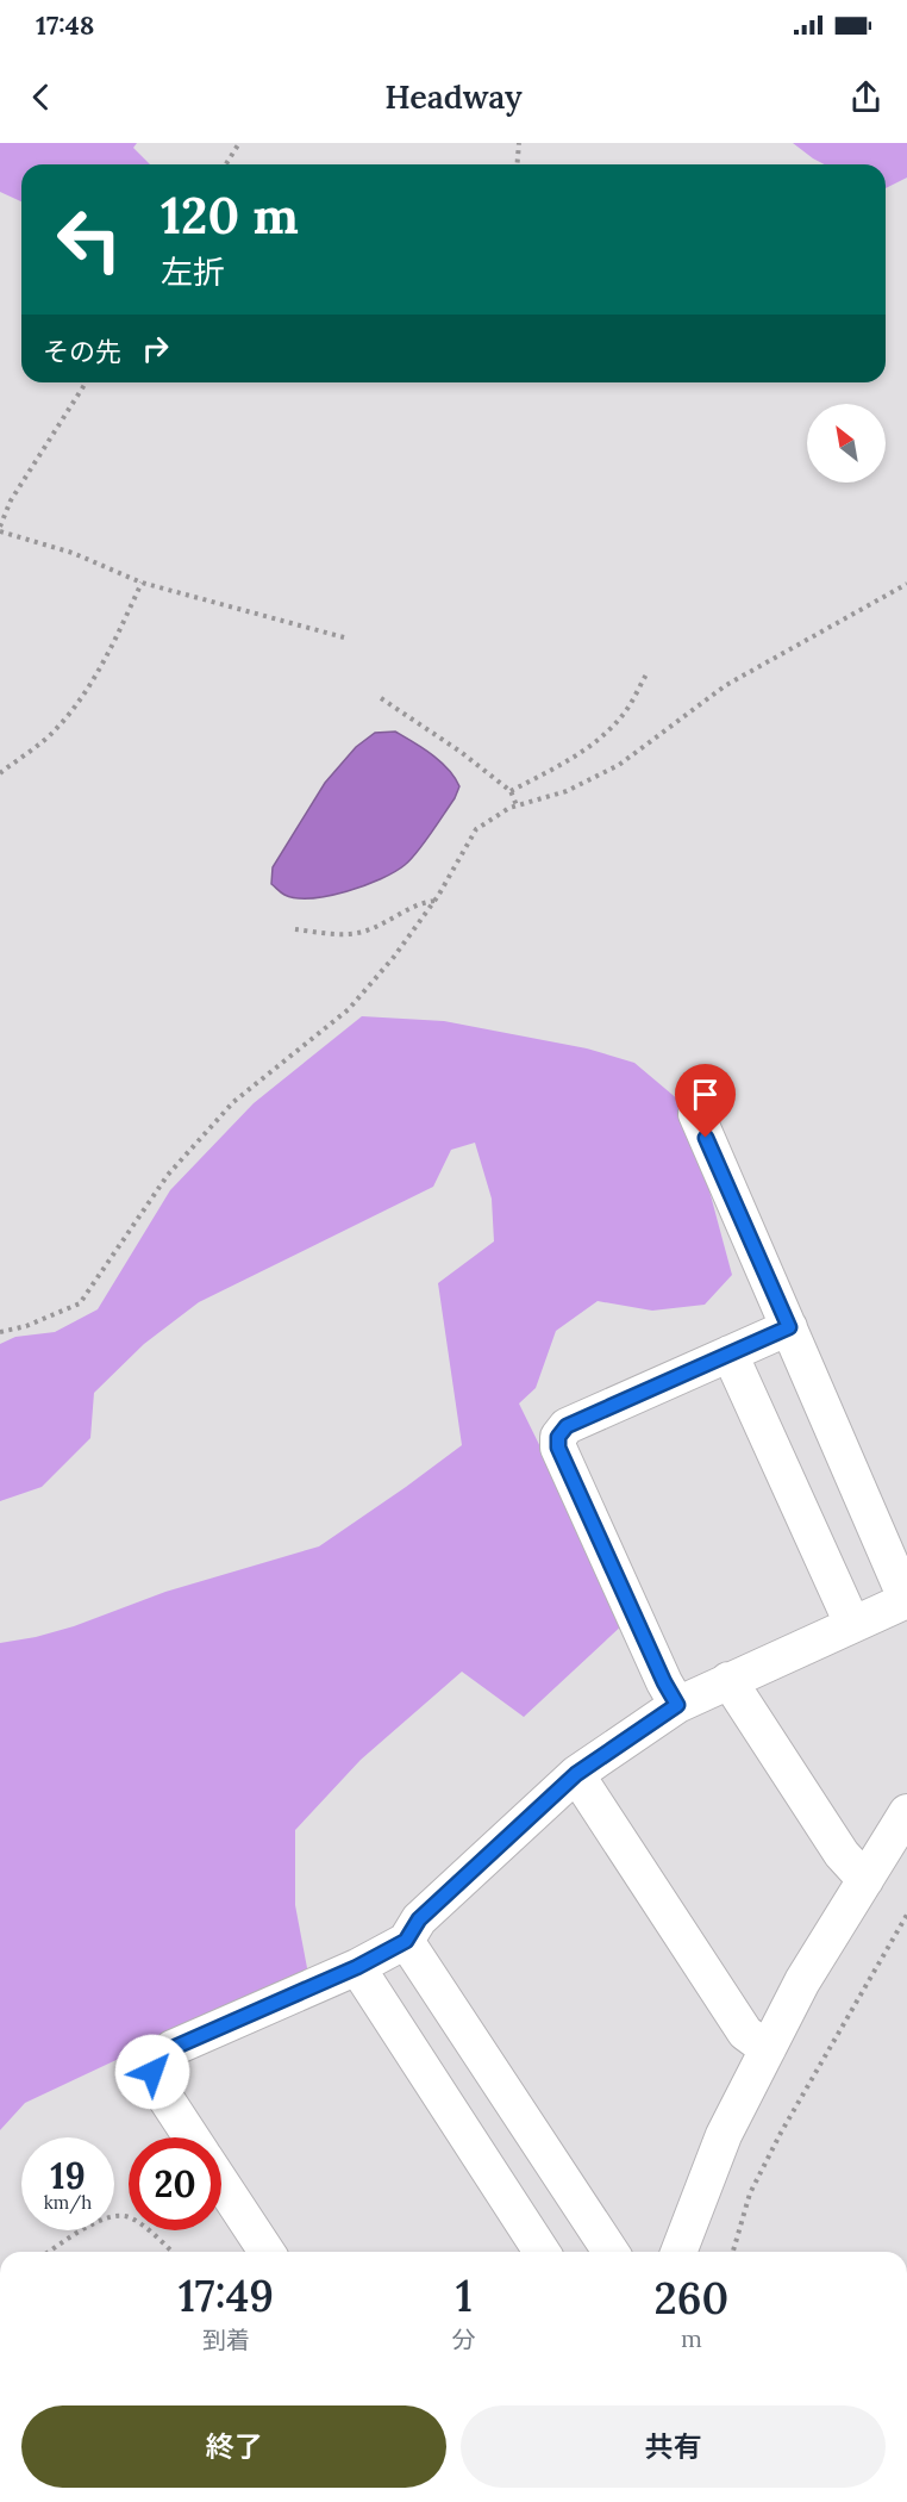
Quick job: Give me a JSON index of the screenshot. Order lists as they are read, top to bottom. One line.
{"north":"top left","page":{"status":"17:48","header":"Headway","turn":["120 m","左折"],"then":"その先","speed":"19 km/h","limit":"20","eta":["17:49","到着","1","分","260","m"],"buttons":["終了","共有"]}}
